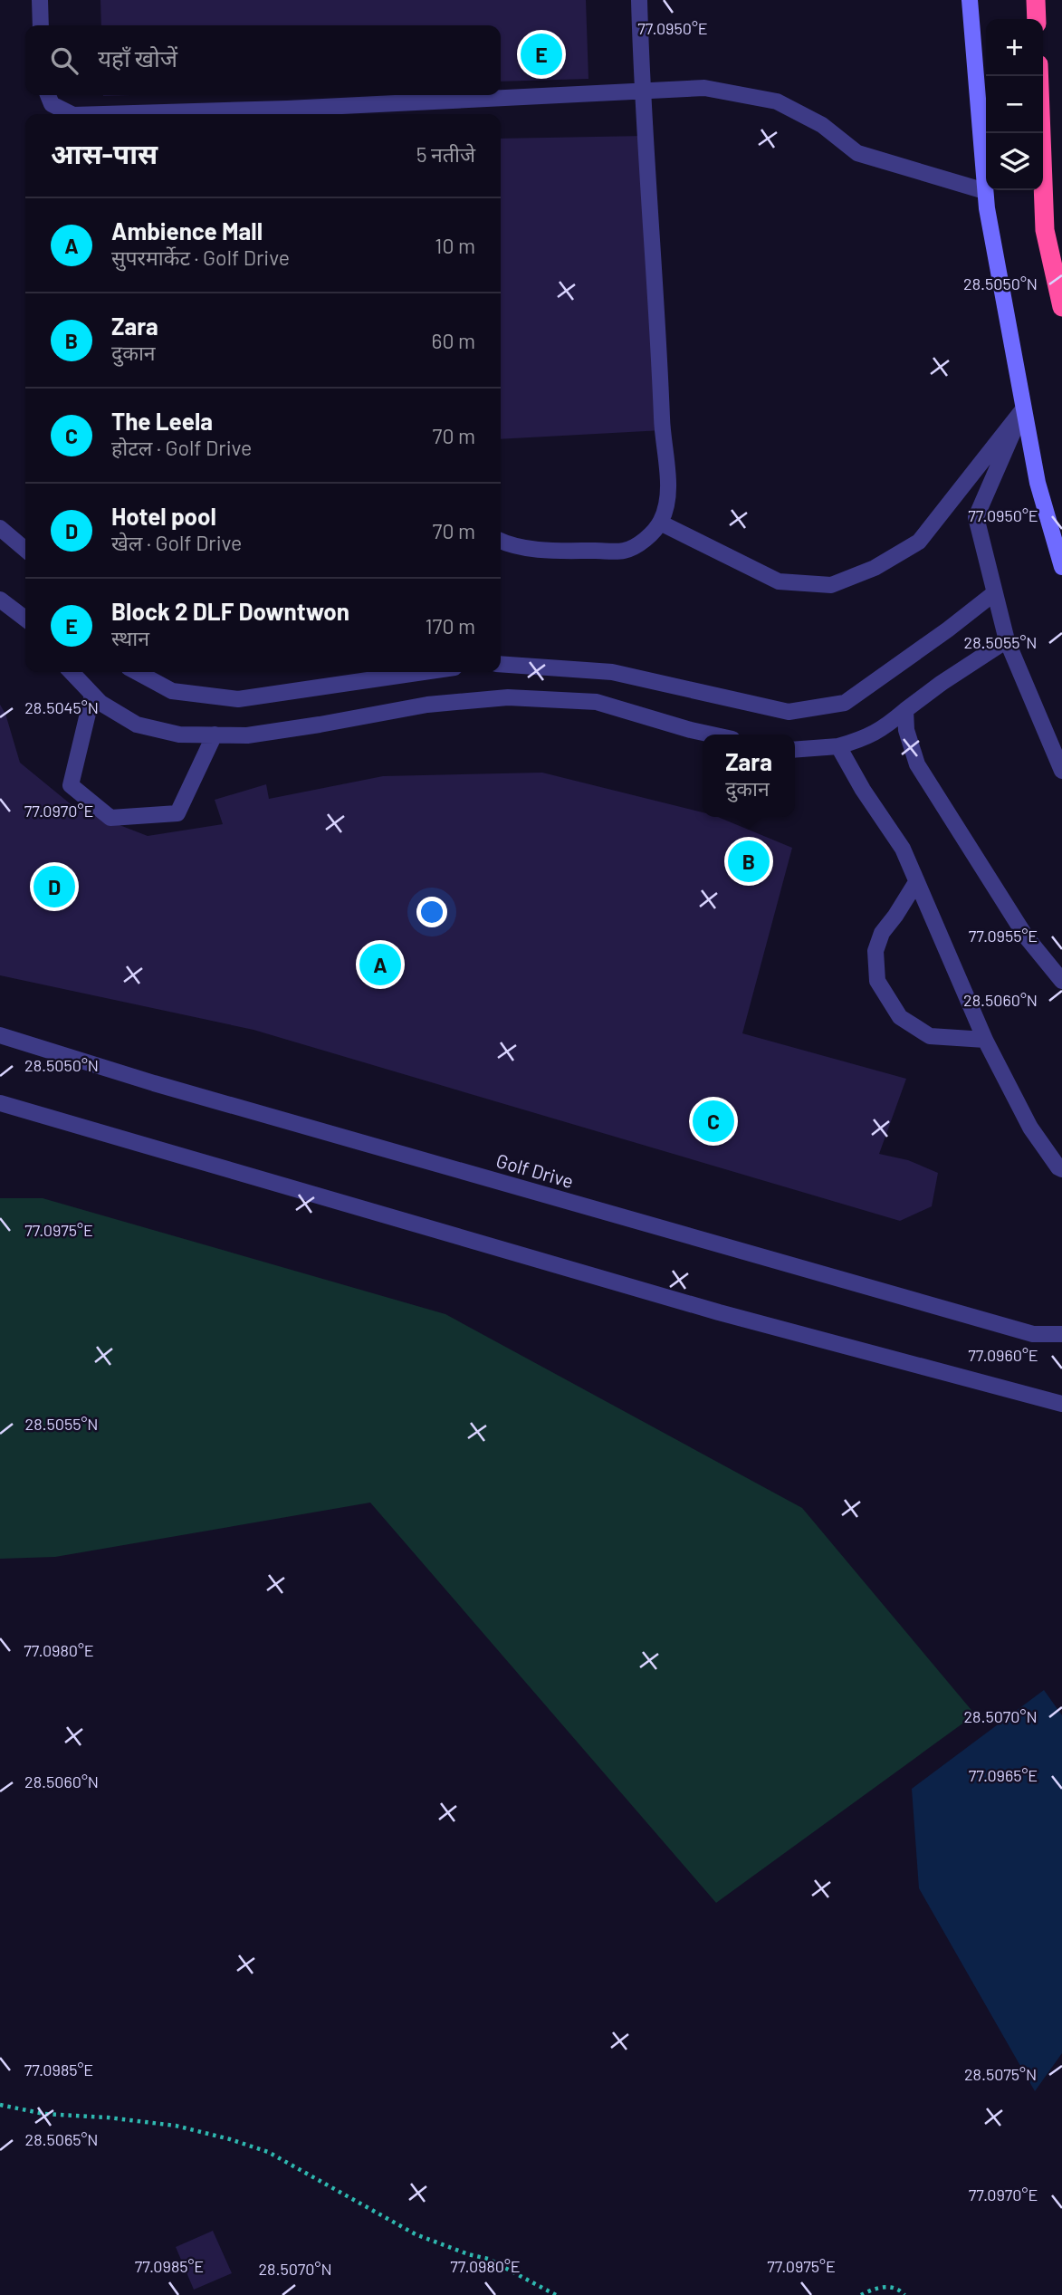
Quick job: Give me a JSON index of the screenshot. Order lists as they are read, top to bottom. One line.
{"streets":{"street":["Golf Drive"]},"page":{"map_buttons":["+","−"],"search":"यहाँ खोजें","pins":["E","B","D","A","C"],"heading":["आस-पास","5 नतीजे"],"list":[{"mark":"A","name":"Ambience Mall","note":"सुपरमार्केट · Golf Drive","value":"10 m"},{"mark":"B","name":"Zara","note":"दुकान","value":"60 m"},{"mark":"C","name":"The Leela","note":"होटल · Golf Drive","value":"70 m"},{"mark":"D","name":"Hotel pool","note":"खेल · Golf Drive","value":"70 m"},{"mark":"E","name":"Block 2 DLF Downtwon","note":"स्थान","value":"170 m"}],"popup":["Zara","दुकान"]},"coordinates":["77.0950°E","28.5050°N","28.5055°N","28.5045°N","77.0970°E","77.0955°E","28.5060°N","77.0975°E","77.0960°E","77.0980°E","28.5070°N","77.0965°E","77.0985°E","28.5075°N","28.5065°N"]}
